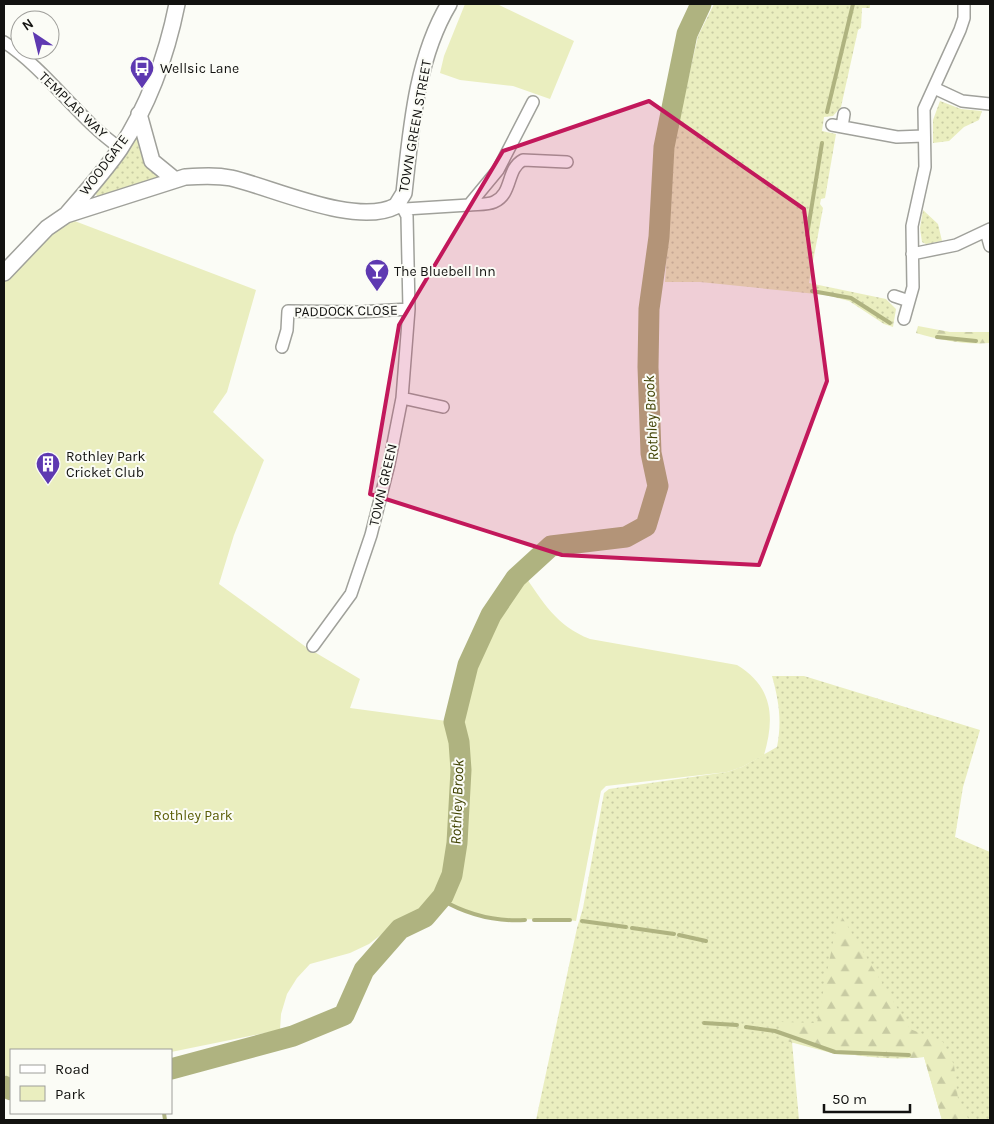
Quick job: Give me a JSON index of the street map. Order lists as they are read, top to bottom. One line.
{"streets":{"street":["TEMPLAR WAY","TOWN GREEN STREET","WOODGATE","PADDOCK CLOSE","TOWN GREEN"]},"crossings":[["TEMPLAR WAY","WOODGATE"],["TOWN GREEN STREET","PADDOCK CLOSE"],["TOWN GREEN STREET","TOWN GREEN"],["PADDOCK CLOSE","TOWN GREEN"]],"water":["Rothley Brook"],"parks":["Rothley Park"],"places":{"bus stop":["Wellsic Lane"],"bar":["The Bluebell Inn"],"building":["Rothley Park Cricket Club"]},"legend":["Road","Park"],"scale_bar":"50 m","north":"top left"}
